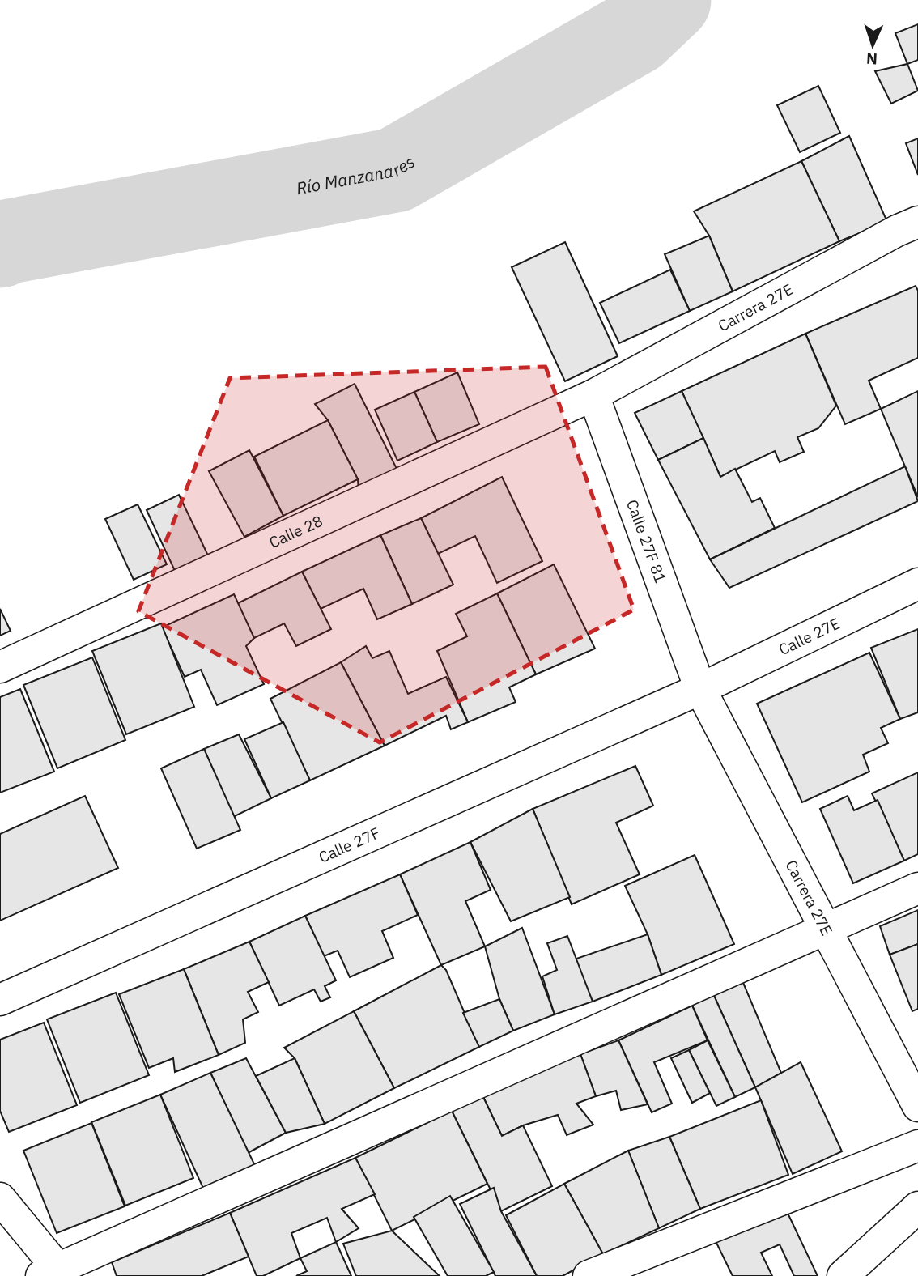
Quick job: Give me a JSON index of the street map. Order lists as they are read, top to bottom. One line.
{"streets":{"street":["Carrera 27E","Calle 28","Calle 27F 81","Calle 27E","Calle 27F"]},"crossings":[["Carrera 27E","Calle 28"],["Carrera 27E","Calle 27F 81"],["Carrera 27E","Calle 27E"],["Carrera 27E","Calle 27F"],["Calle 28","Calle 27F 81"],["Calle 27F 81","Calle 27E"],["Calle 27F 81","Calle 27F"],["Calle 27E","Calle 27F"]],"water":["Río Manzanares"],"north":"bottom"}
